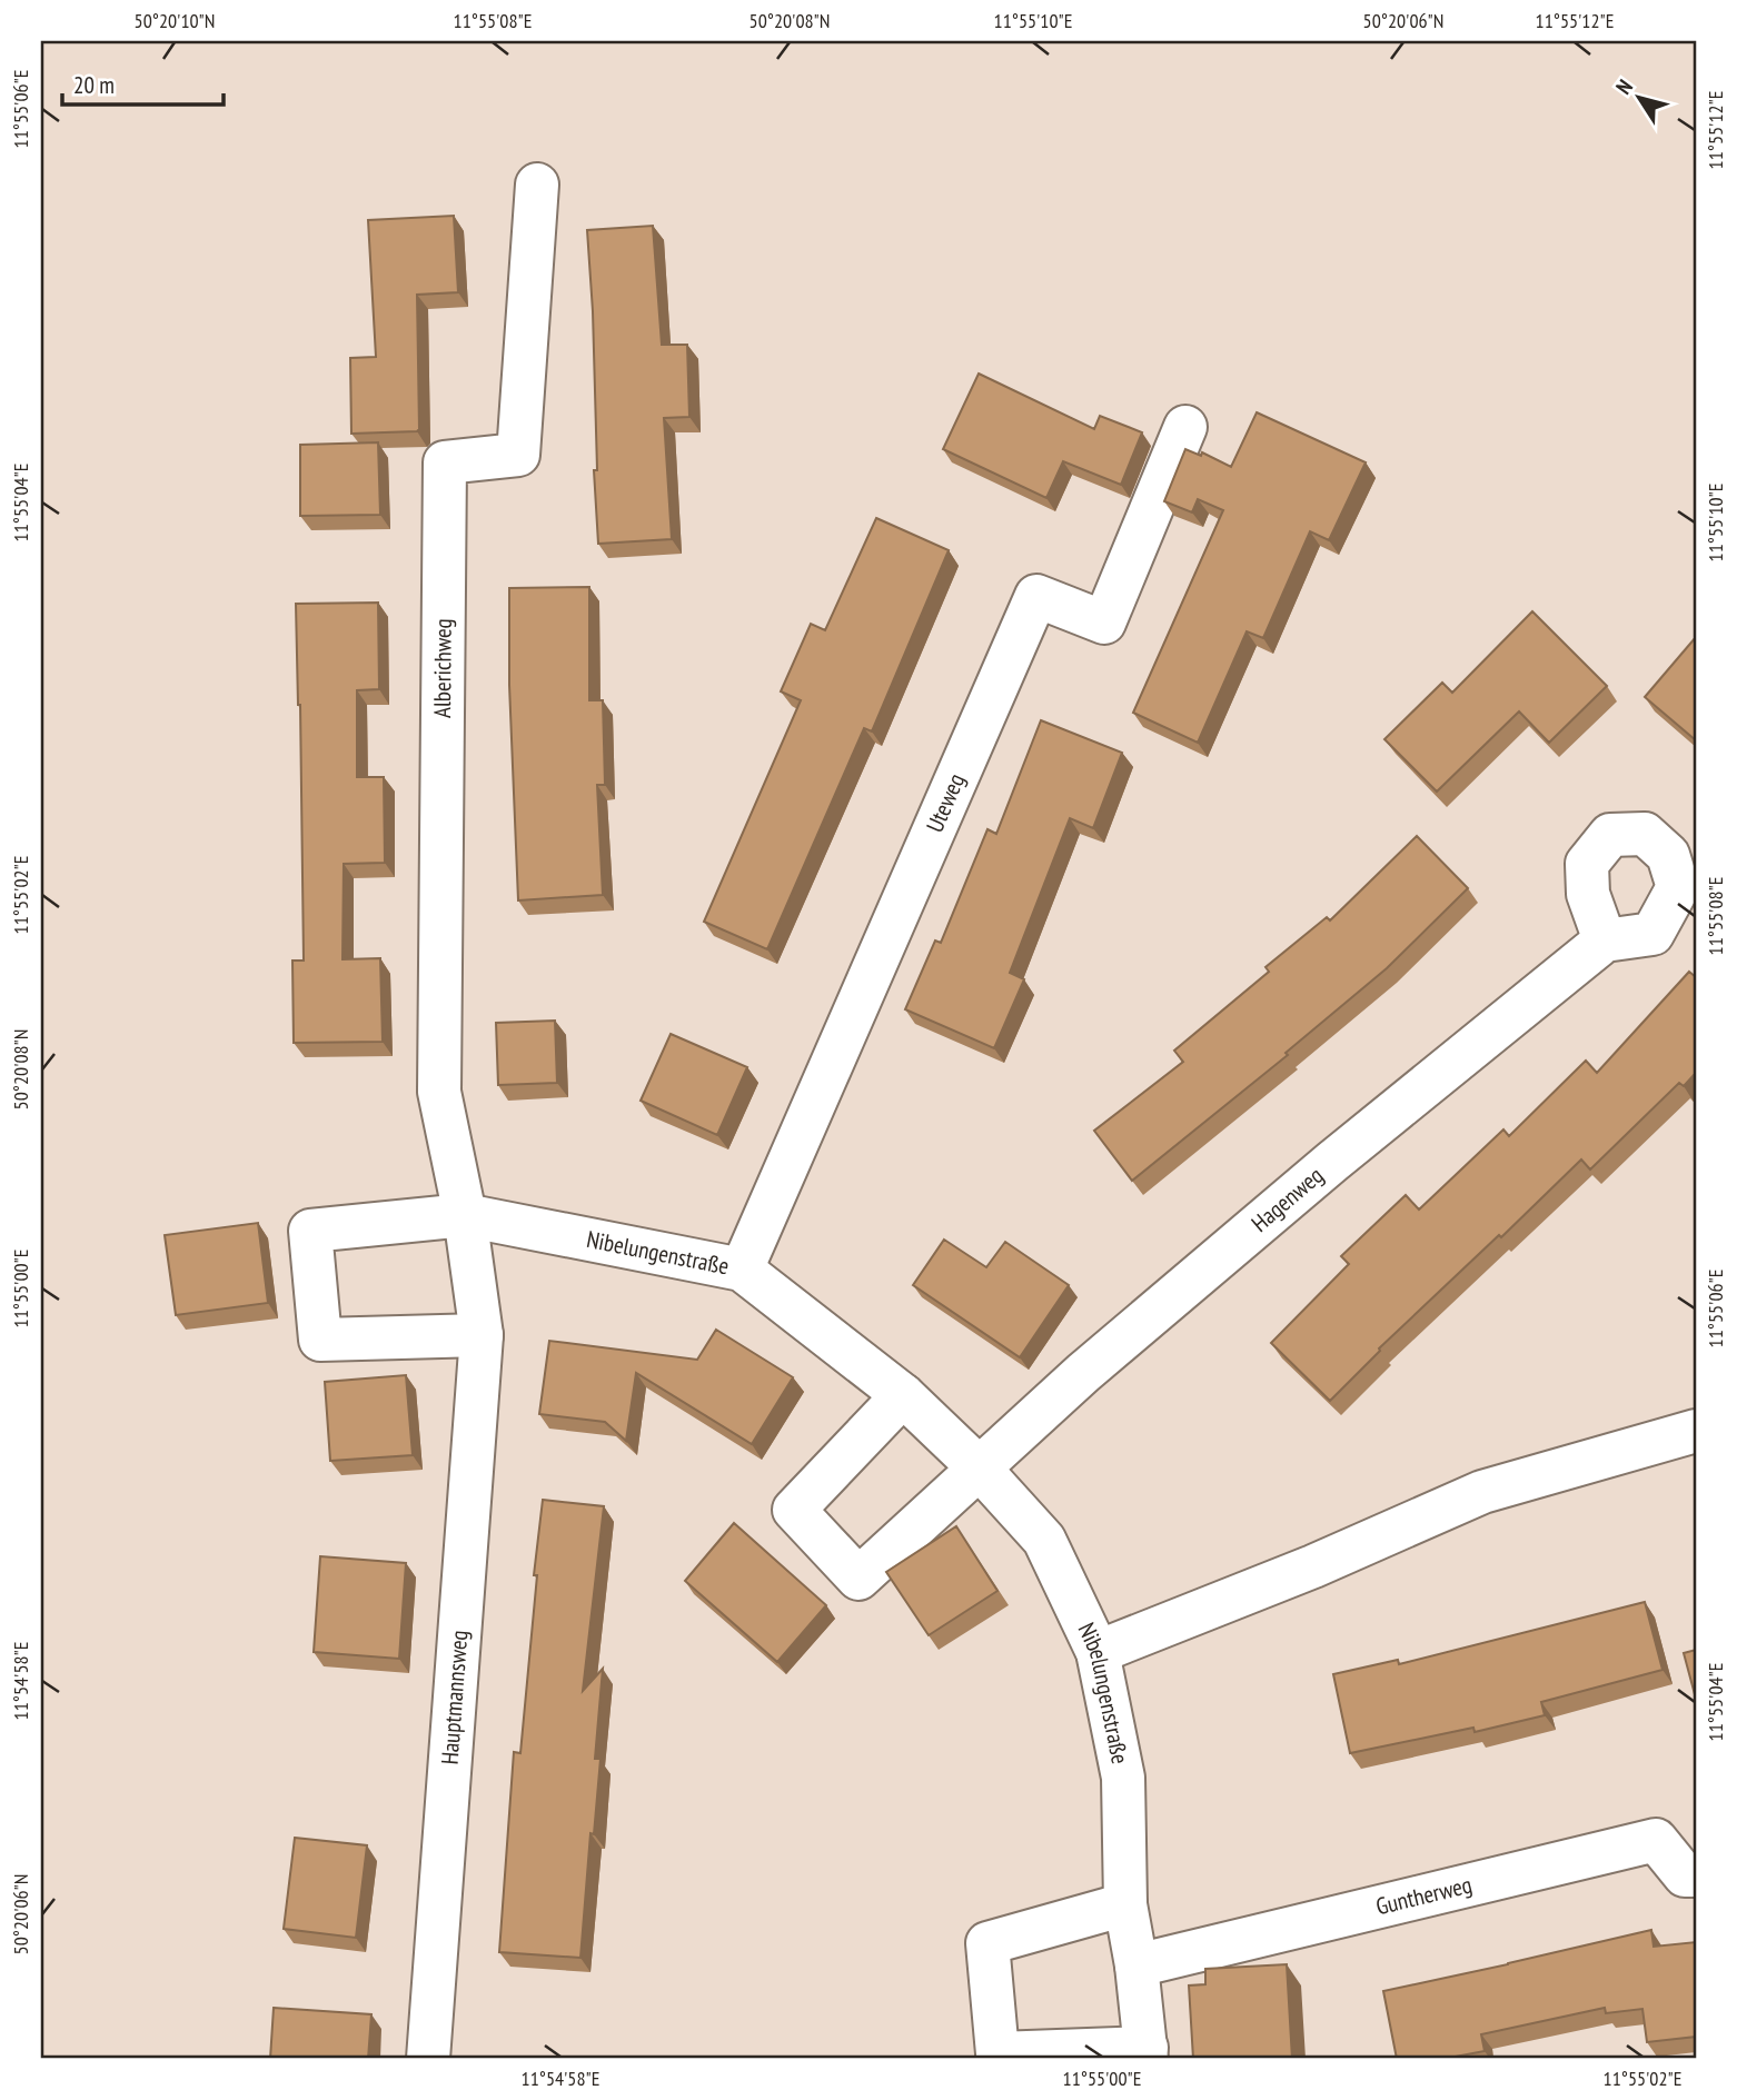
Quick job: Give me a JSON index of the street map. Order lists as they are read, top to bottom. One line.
{"streets":{"street":["Alberichweg","Uteweg","Hagenweg","Nibelungenstraße","Hauptmannsweg","Guntherweg"]},"crossings":[["Alberichweg","Nibelungenstraße"],["Alberichweg","Hauptmannsweg"],["Uteweg","Nibelungenstraße"],["Hagenweg","Nibelungenstraße"],["Nibelungenstraße","Hauptmannsweg"],["Nibelungenstraße","Guntherweg"]],"scale_bar":"20 m","north":"top left","coordinates":["50°20'10\"N","11°55'08\"E","50°20'08\"N","11°55'10\"E","50°20'06\"N","11°55'12\"E","11°55'06\"E","11°55'04\"E","11°55'02\"E","11°55'00\"E","11°54'58\"E"]}
